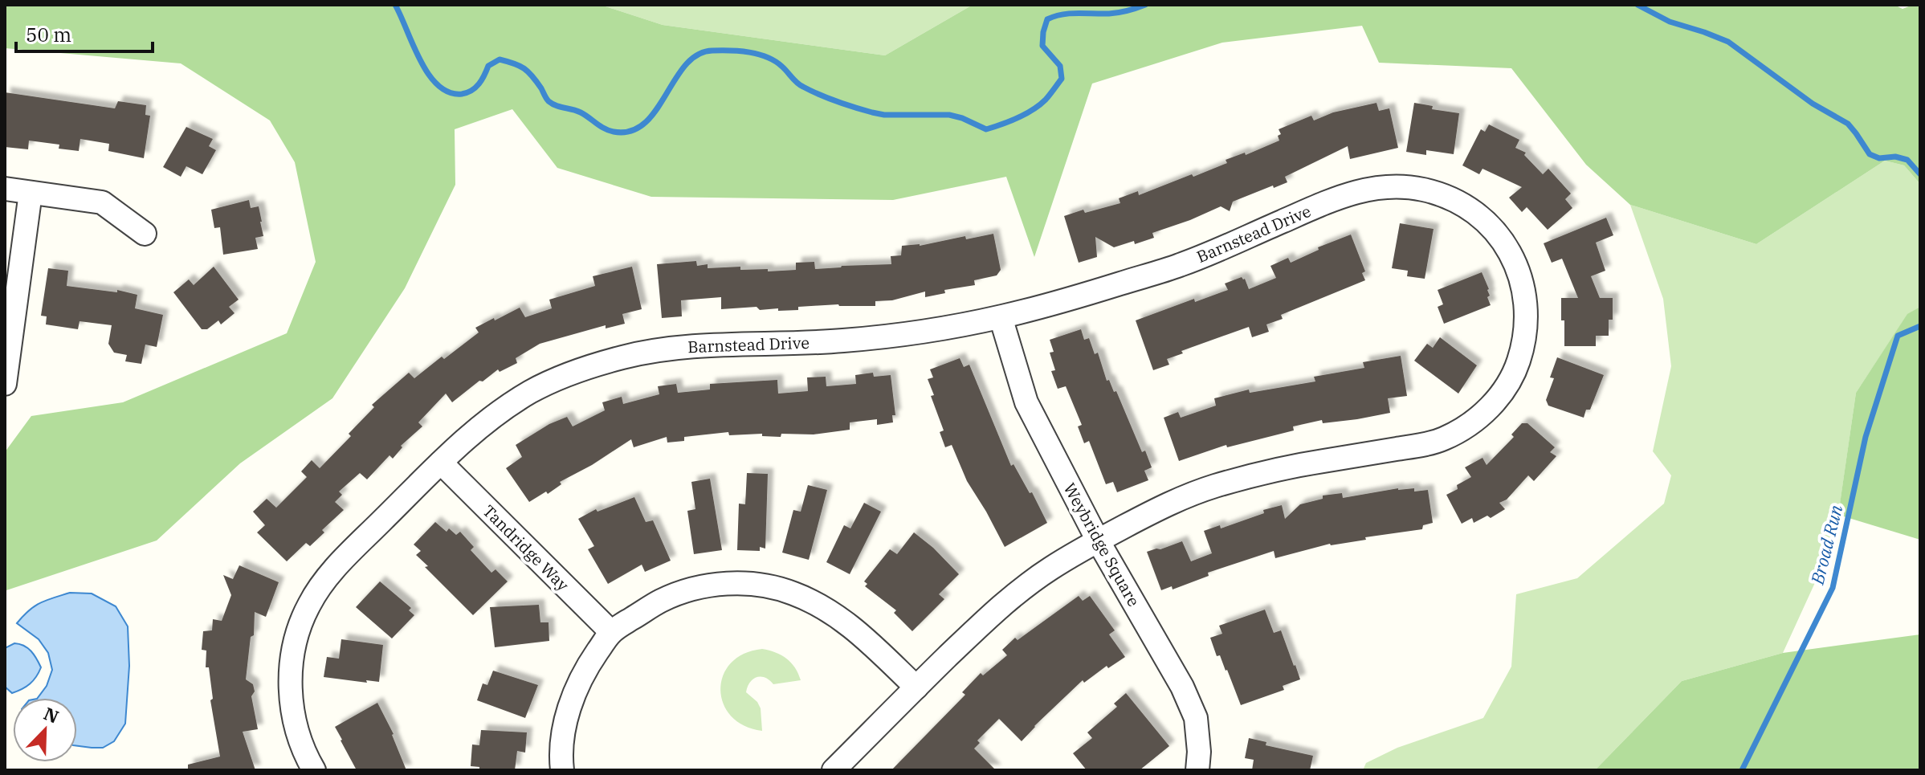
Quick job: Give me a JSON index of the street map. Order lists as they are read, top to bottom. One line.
{"streets":{"street":["Barnstead Drive","Weybridge Square","Tandridge Way"]},"crossings":[["Barnstead Drive","Weybridge Square"],["Barnstead Drive","Tandridge Way"]],"water":["Broad Run"],"scale_bar":"50 m","north":"top right"}
